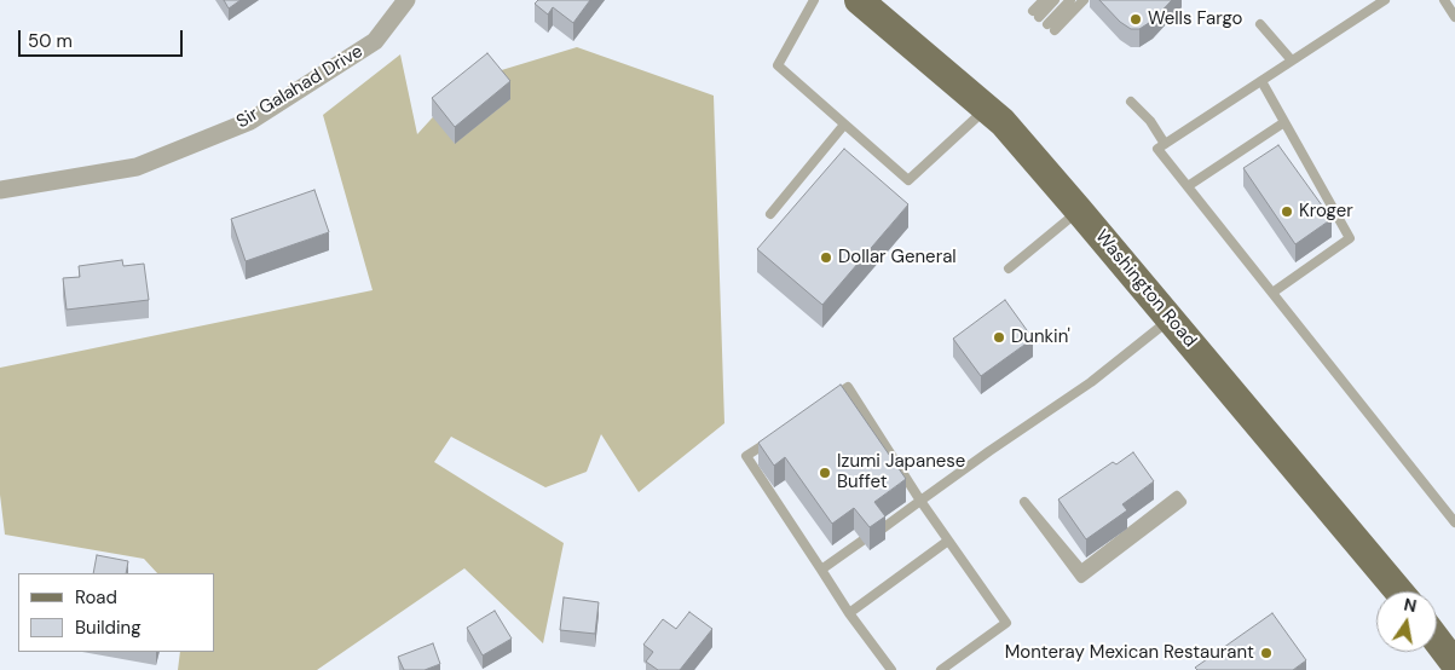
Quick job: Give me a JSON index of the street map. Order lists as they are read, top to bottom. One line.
{"streets":{"main road":["Washington Road"],"street":["Sir Galahad Drive"]},"places":["Wells Fargo","Kroger","Dollar General","Dunkin'","Izumi Japanese Buffet","Monteray Mexican Restaurant"],"legend":["Road","Building"],"scale_bar":"50 m","north":"top"}
